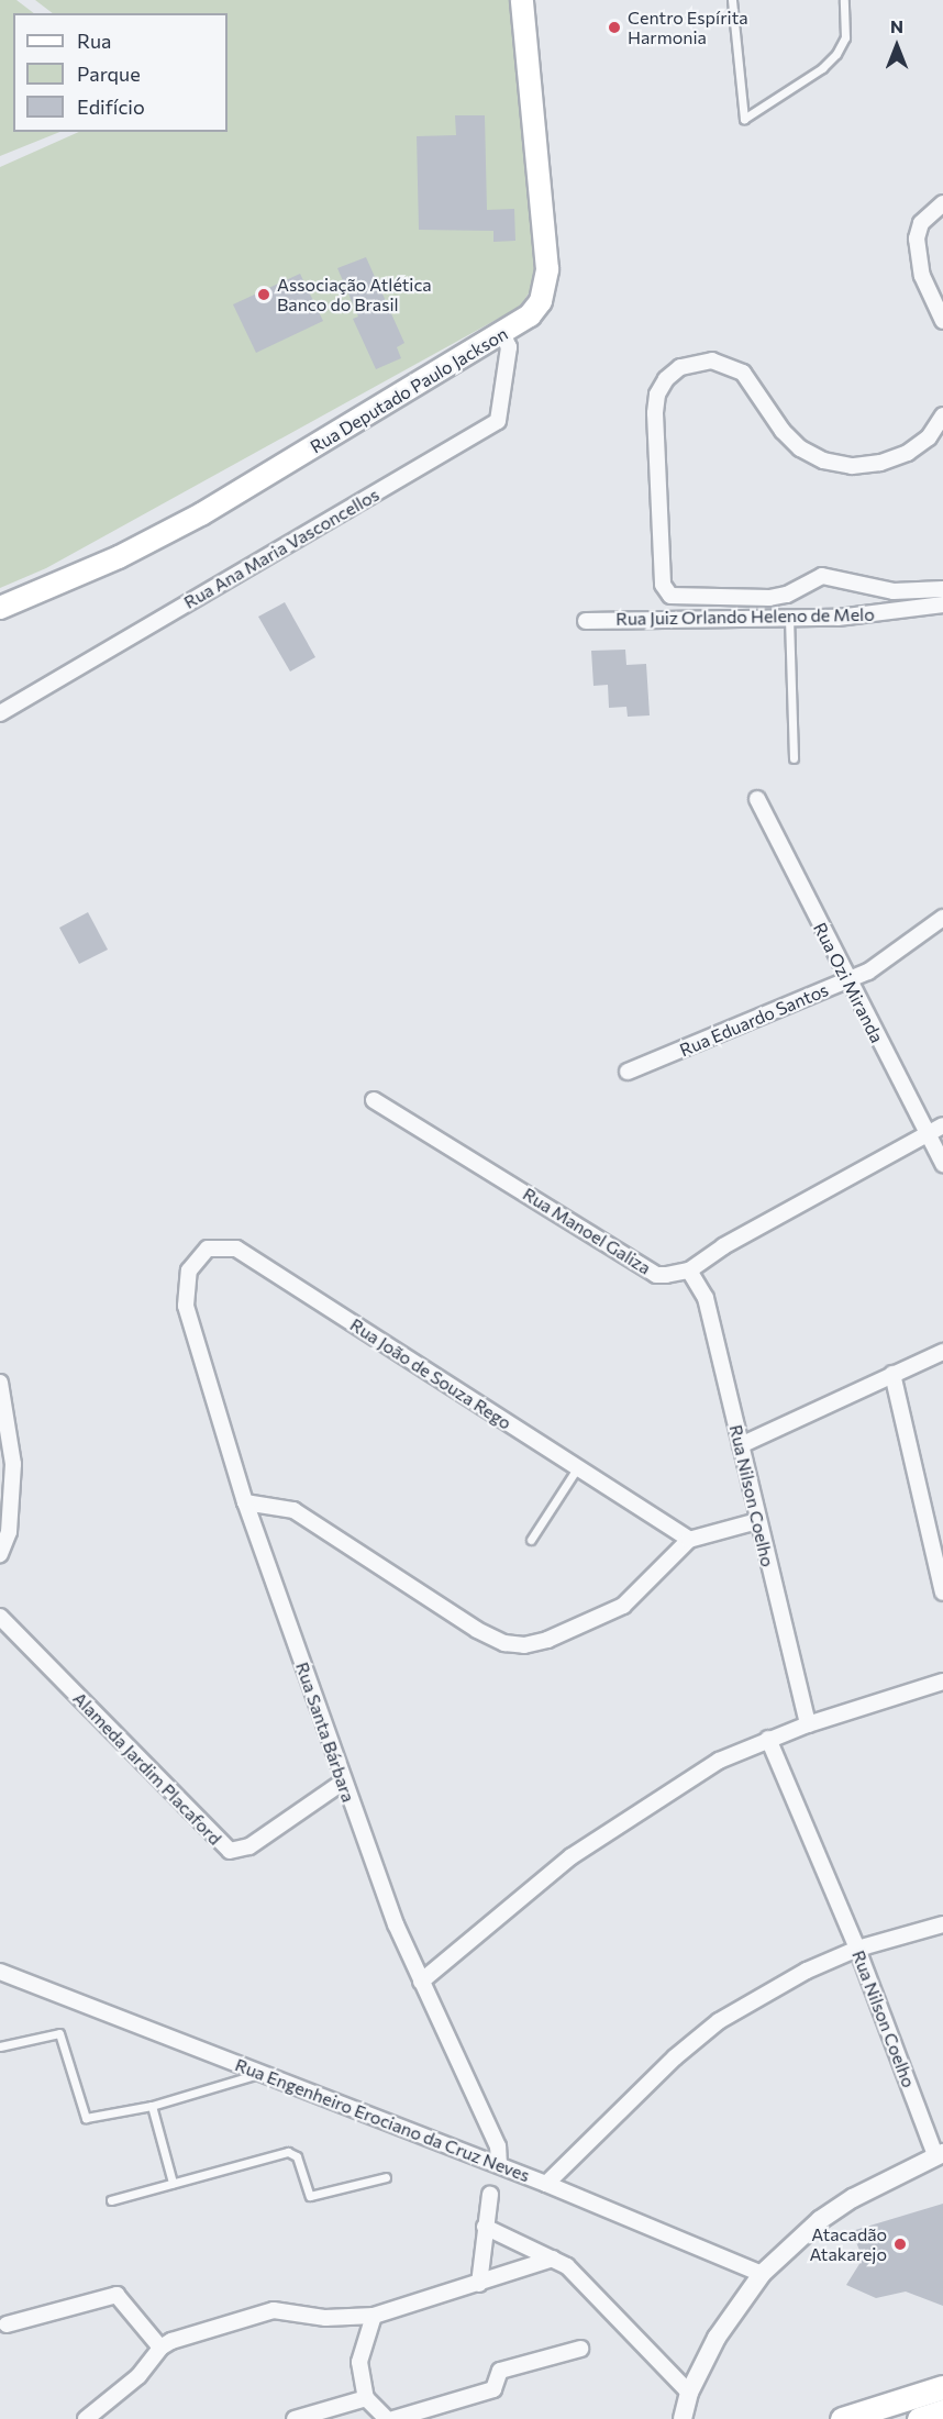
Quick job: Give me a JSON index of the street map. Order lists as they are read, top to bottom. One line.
{"streets":{"main road":["Rua Deputado Paulo Jackson"],"street":["Rua Ana Maria Vasconcellos","Rua Juiz Orlando Heleno de Melo","Rua Ozi Miranda","Rua Eduardo Santos","Rua Manoel Galiza","Rua João de Souza Rego","Rua Nilson Coelho","Rua Santa Bárbara","Alameda Jardim Placaford","Rua Engenheiro Erociano da Cruz Neves"]},"crossings":[["Rua Deputado Paulo Jackson","Rua Ana Maria Vasconcellos"],["Rua Ozi Miranda","Rua Eduardo Santos"],["Rua Ozi Miranda","Rua Manoel Galiza"],["Rua Manoel Galiza","Rua Nilson Coelho"],["Rua João de Souza Rego","Rua Santa Bárbara"],["Rua Santa Bárbara","Alameda Jardim Placaford"],["Rua Santa Bárbara","Rua Engenheiro Erociano da Cruz Neves"]],"places":["Centro Espírita Harmonia","Associação Atlética Banco do Brasil","Atacadão Atakarejo"],"legend":["Rua","Parque","Edifício"],"north":"top"}
